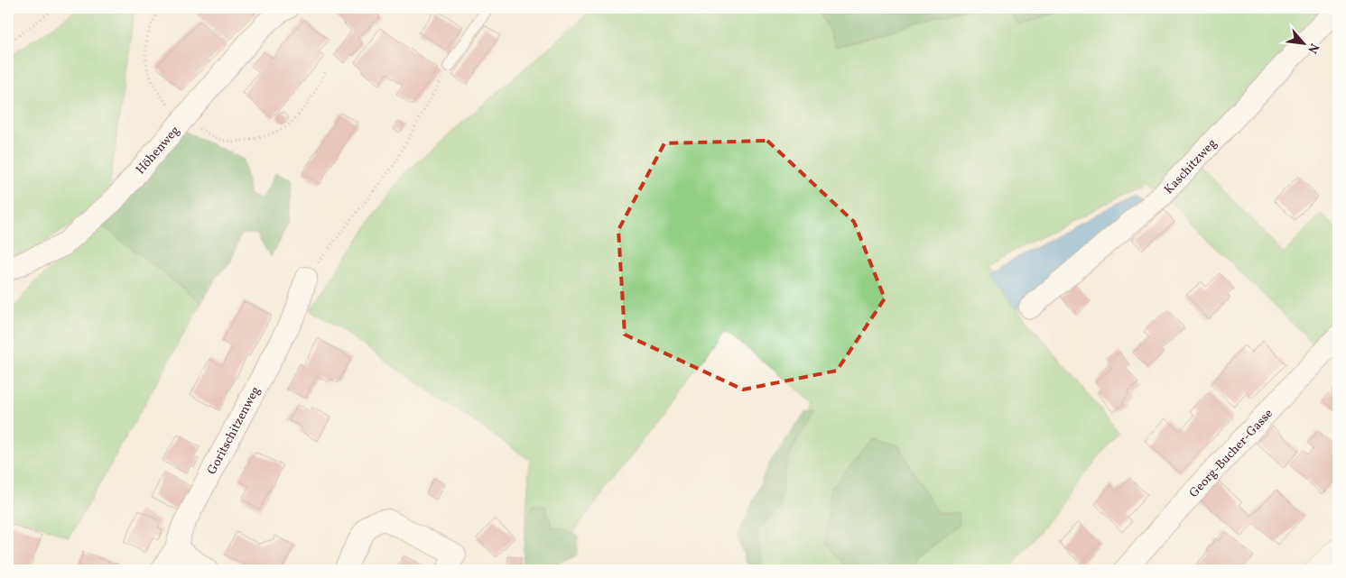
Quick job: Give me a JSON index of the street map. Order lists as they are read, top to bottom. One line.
{"streets":{"street":["Höhenweg","Kaschitzweg","Goritschitzenweg","Georg-Bucher-Gasse"]},"north":"bottom right"}
